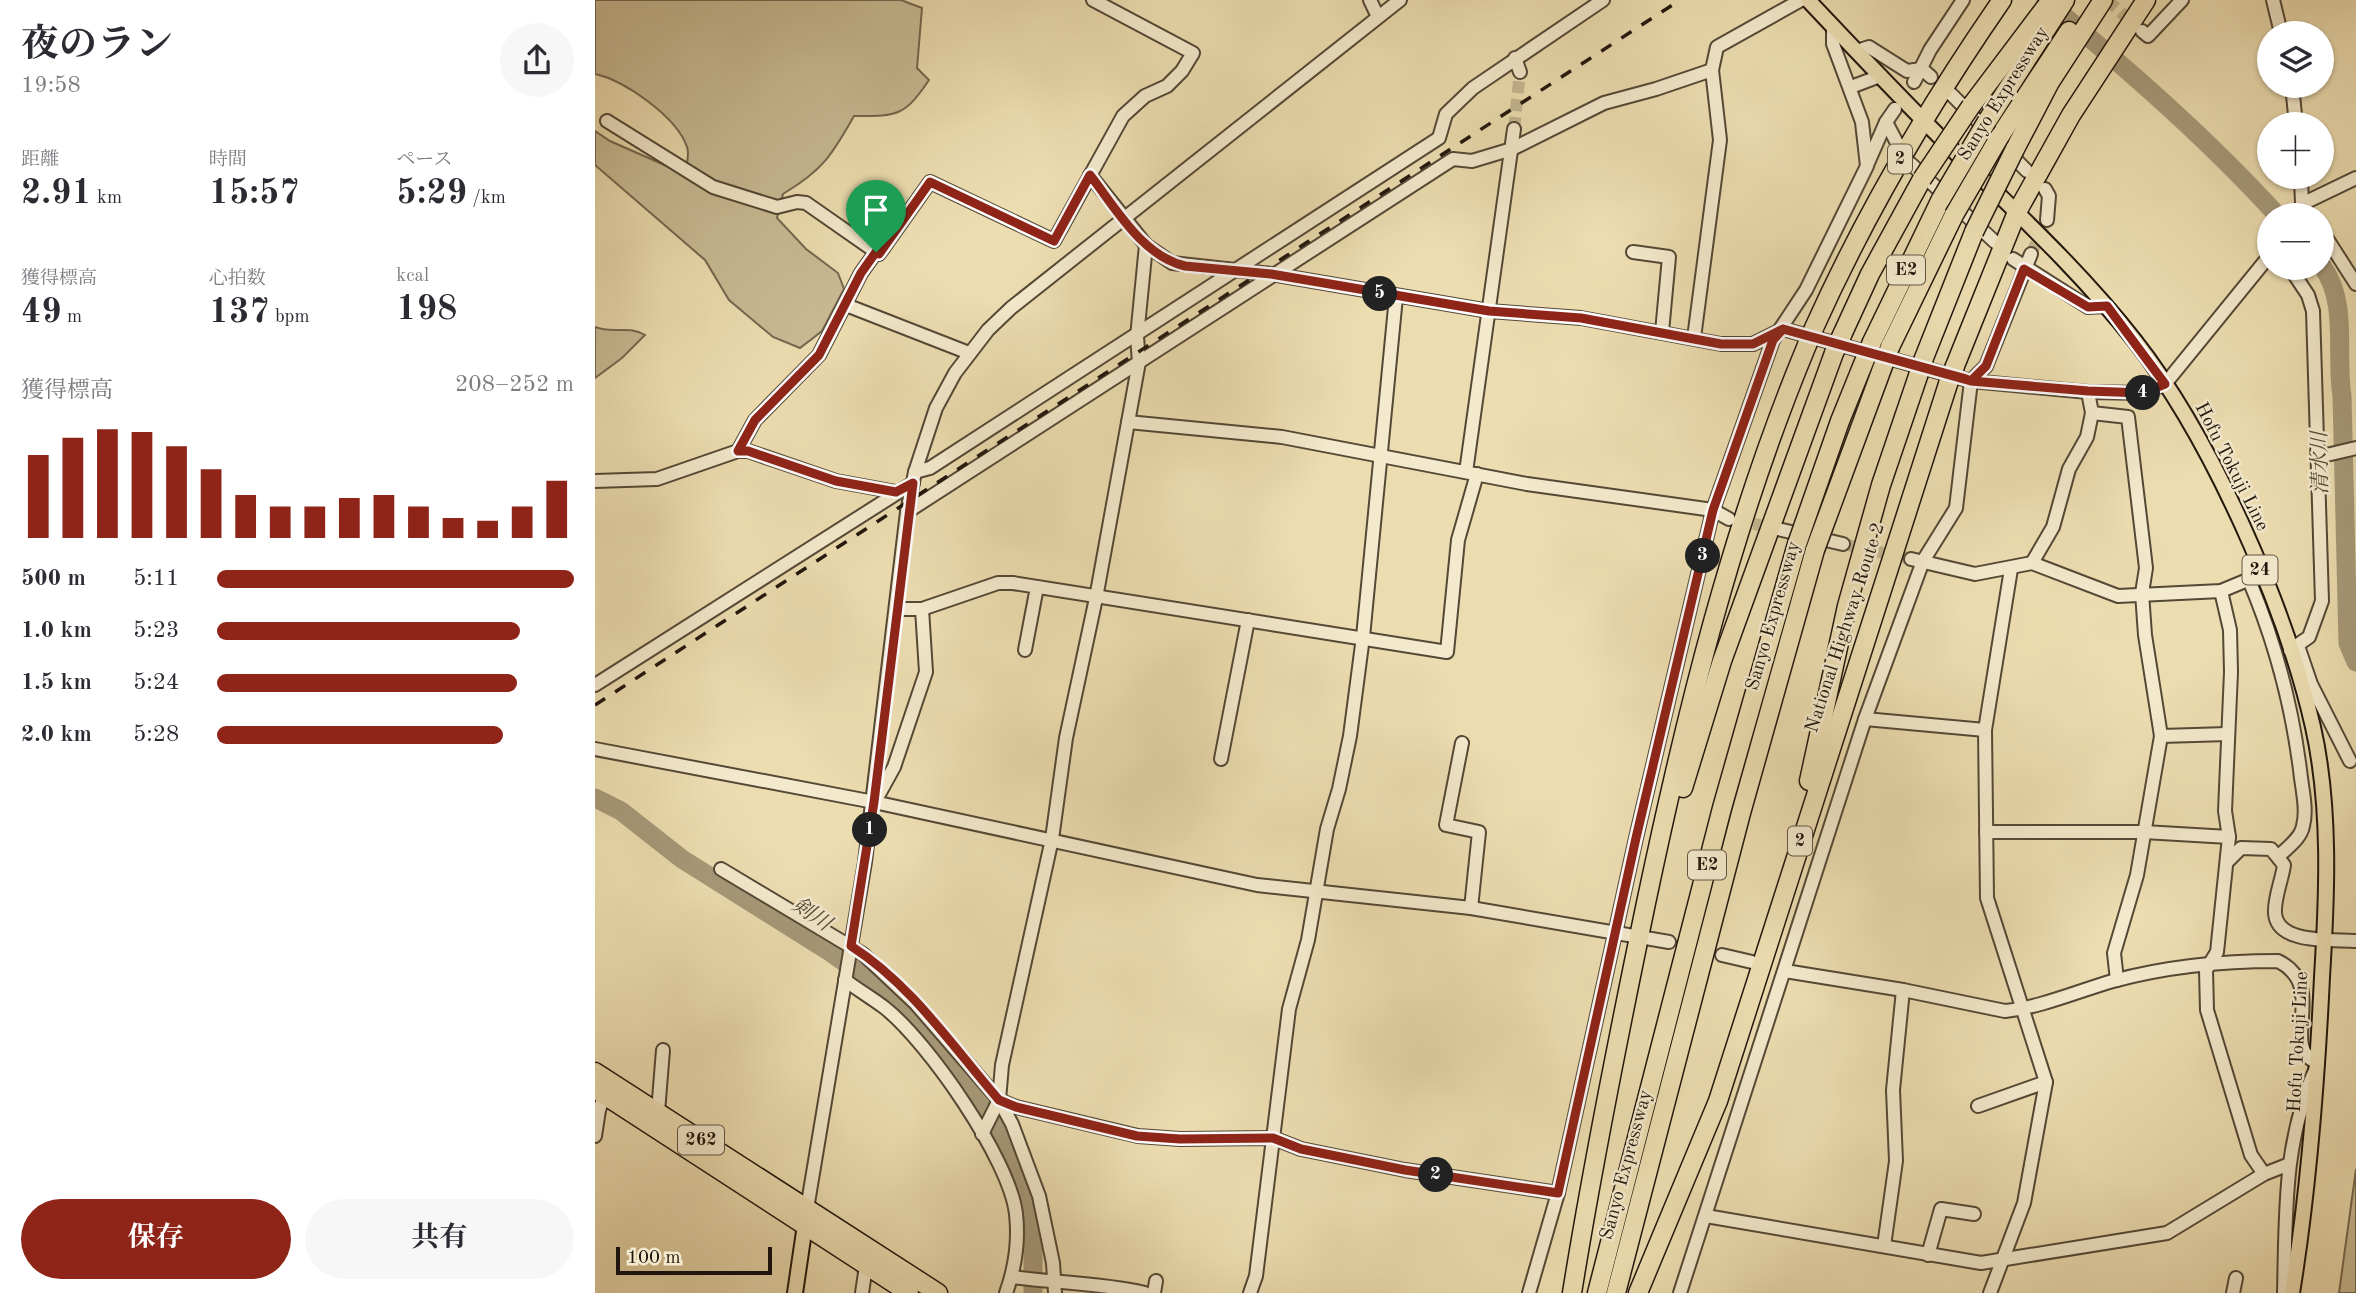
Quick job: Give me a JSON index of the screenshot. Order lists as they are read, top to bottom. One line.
{"streets":{"highway":["Sanyo Expressway","2","E2","National Highway Route 2","262"],"main road":["Hofu Tokuji Line","24"]},"crossings":[["2","Hofu Tokuji Line"],["Hofu Tokuji Line","National Highway Route 2"]],"water":["清水川","剣川"],"scale_bar":"100 m","page":{"heading":["夜のラン","19:58"],"map_buttons":["+","−"],"stats":[["距離","2.91 km"],["時間","15:57"],["ペース","5:29 /km"],["獲得標高","49 m"],["心拍数","137 bpm"],["kcal","198"]],"pins":["5","4","3","1","2"],"chart":["獲得標高","208–252 m"],"list":[{"name":"500 m","note":"5:11"},{"name":"1.0 km","note":"5:23"},{"name":"1.5 km","note":"5:24"},{"name":"2.0 km","note":"5:28"}],"buttons":["保存","共有"],"scale":"100 m"}}
